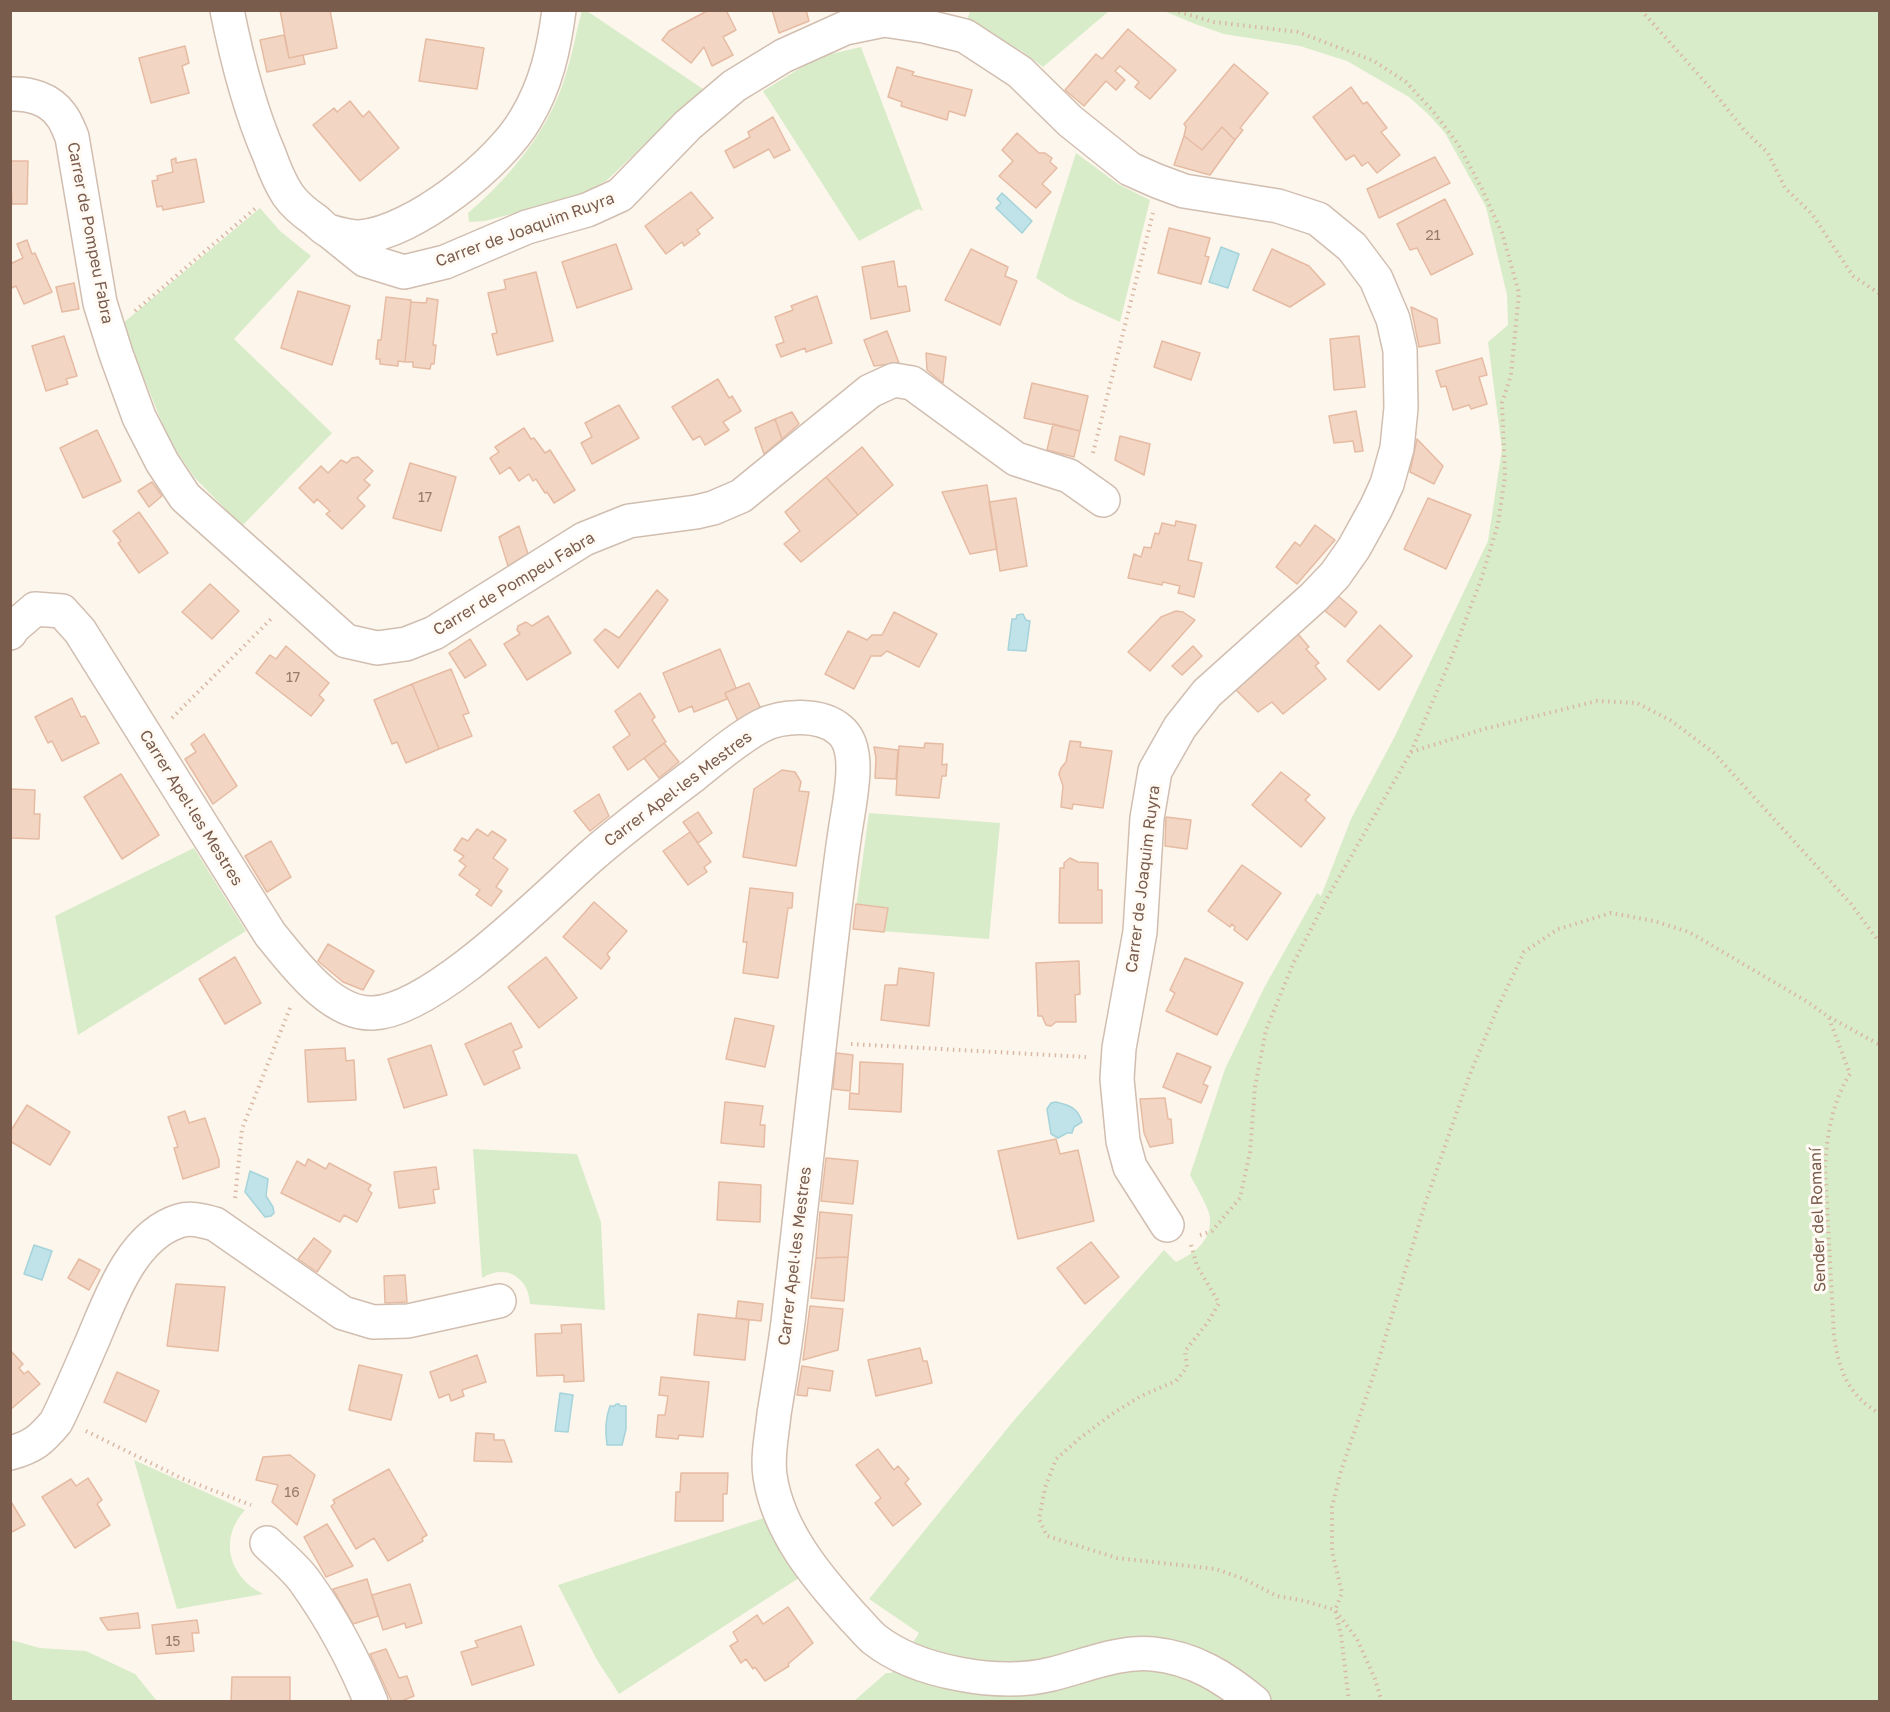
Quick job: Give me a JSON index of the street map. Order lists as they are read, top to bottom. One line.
{"streets":{"street":["Carrer de Joaquim Ruyra","Carrer de Pompeu Fabra","Carrer Apel·les Mestres"],"path":["Sender del Romaní"]},"house_numbers":["21","17","17","16","15"]}
